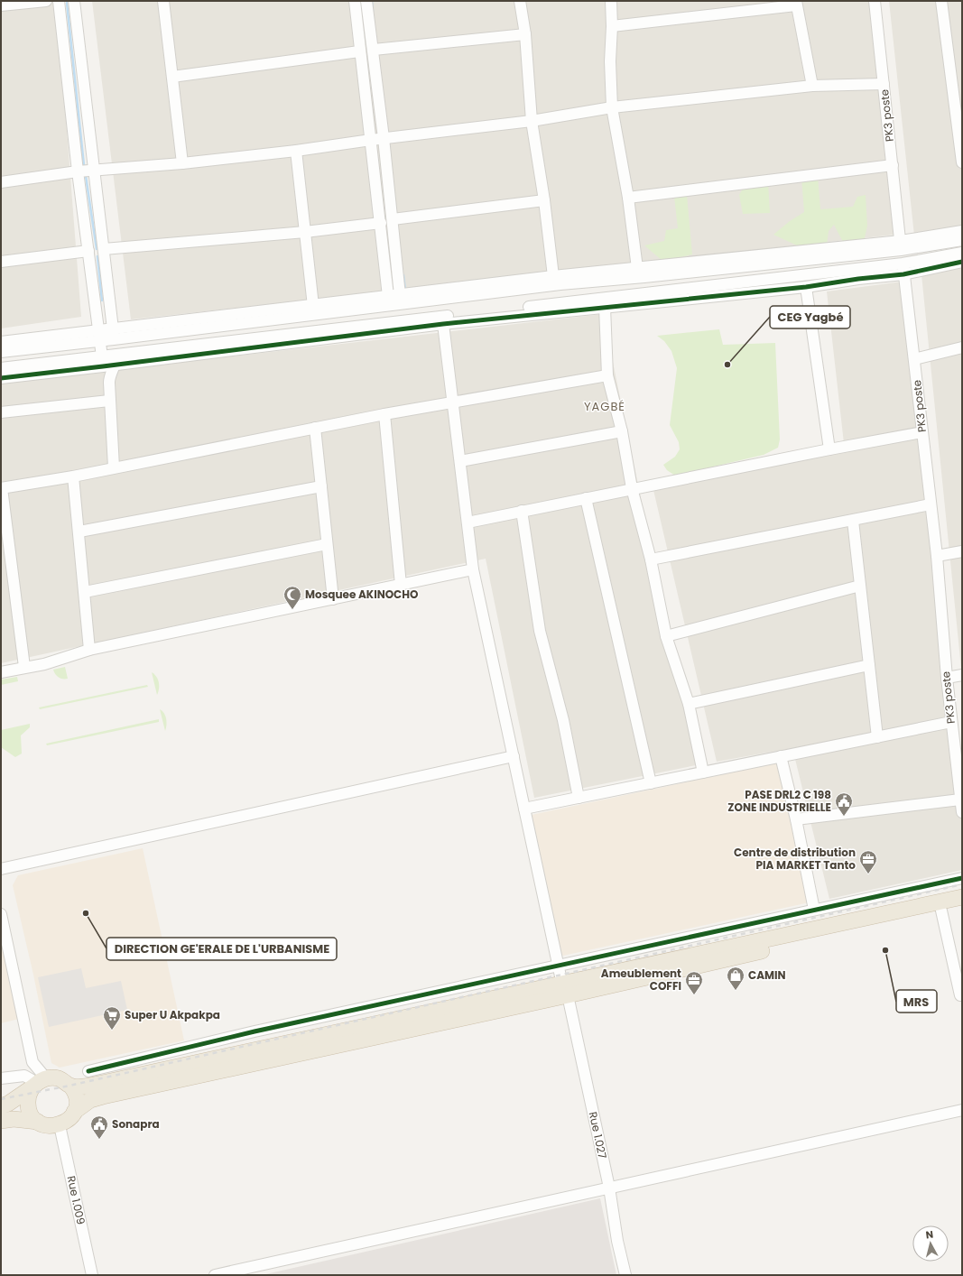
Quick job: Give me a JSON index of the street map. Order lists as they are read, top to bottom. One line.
{"streets":{"street":["PK3 poste","Rue 1.027","Rue 1.009"]},"districts":["YAGBÉ"],"places":{"other":["CEG Yagbé","DIRECTION GE'ERALE DE L'URBANISME","MRS"],"mosque":["Mosquee AKINOCHO"],"public building":["PASE DRL2 C 198 ZONE INDUSTRIELLE","Sonapra"],"office":["Centre de distribution PIA MARKET Tanto","Ameublement COFFI"],"shop":["CAMIN"],"supermarket":["Super U Akpakpa"]},"north":"top"}
